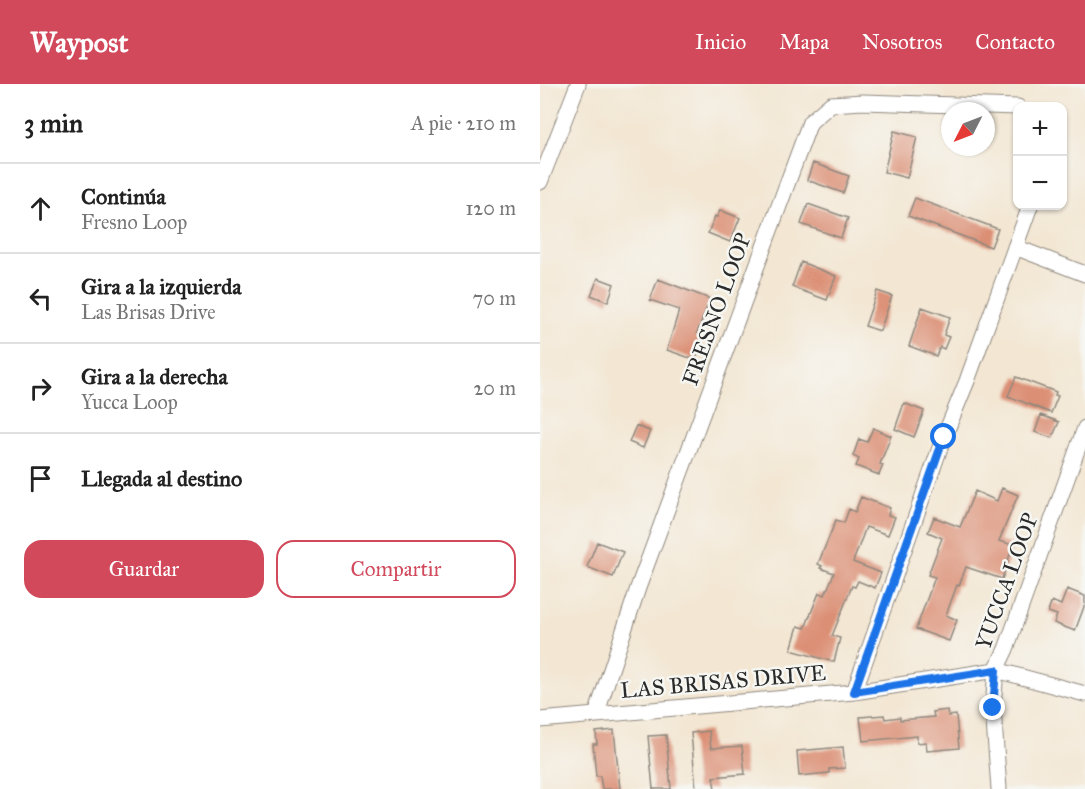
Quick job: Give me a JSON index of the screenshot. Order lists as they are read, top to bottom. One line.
{"streets":{"street":["FRESNO LOOP","YUCCA LOOP","LAS BRISAS DRIVE"]},"crossings":[["FRESNO LOOP","LAS BRISAS DRIVE"],["YUCCA LOOP","LAS BRISAS DRIVE"]],"north":"bottom left","page":{"header":"Waypost","nav":["Inicio","Mapa","Nosotros","Contacto"],"heading":["3 min","A pie · 210 m"],"map_buttons":["+","−"],"list":[["Continúa","Fresno Loop","120 m"],["Gira a la izquierda","Las Brisas Drive","70 m"],["Gira a la derecha","Yucca Loop","20 m"],"Llegada al destino"],"buttons":["Guardar","Compartir"]}}
